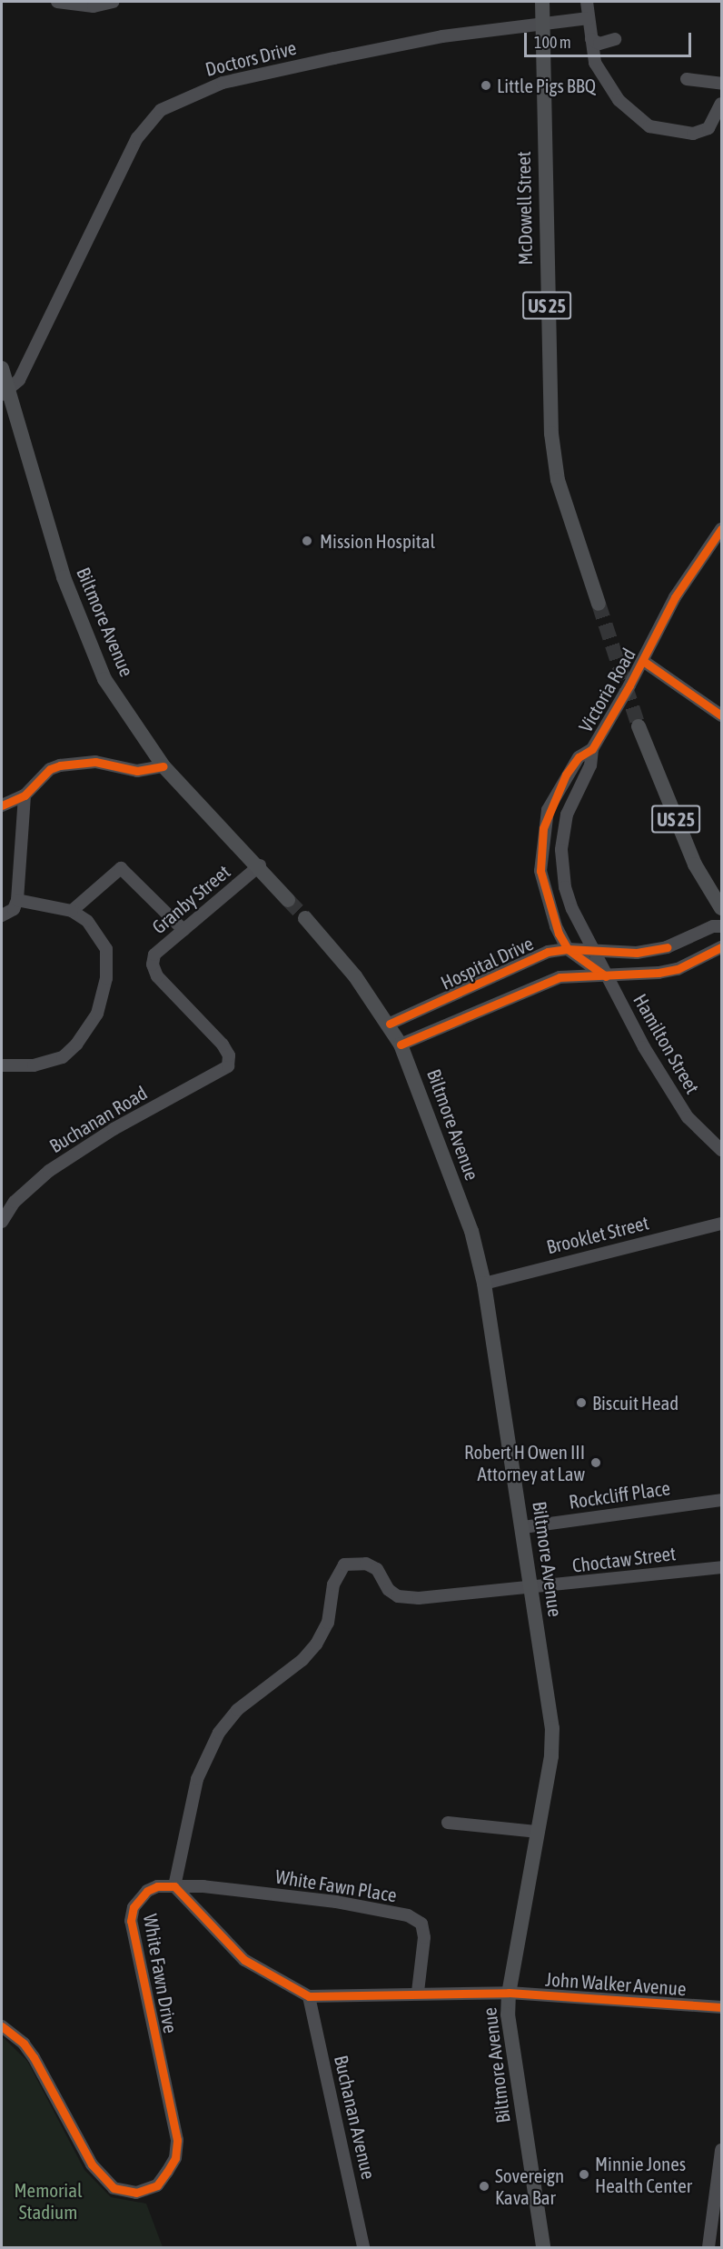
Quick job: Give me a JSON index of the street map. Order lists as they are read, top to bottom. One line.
{"streets":{"main road":["McDowell Street","US 25","Biltmore Avenue"],"street":["Doctors Drive","Victoria Road","Granby Street","Hospital Drive","Hamilton Street","Buchanan Road","Brooklet Street","Rockcliff Place","Choctaw Street","White Fawn Place","White Fawn Drive","John Walker Avenue","Buchanan Avenue"]},"crossings":[["Doctors Drive","McDowell Street"],["Doctors Drive","Biltmore Avenue"],["Biltmore Avenue","Granby Street"],["Biltmore Avenue","Hospital Drive"],["Biltmore Avenue","Brooklet Street"],["Biltmore Avenue","Rockcliff Place"],["Biltmore Avenue","Choctaw Street"],["Biltmore Avenue","John Walker Avenue"],["Victoria Road","Hospital Drive"],["Victoria Road","Hamilton Street"],["Granby Street","Buchanan Road"],["Hospital Drive","Hamilton Street"],["Choctaw Street","White Fawn Place"],["Choctaw Street","White Fawn Drive"],["White Fawn Place","White Fawn Drive"],["White Fawn Drive","Buchanan Avenue"]],"parks":["Memorial Stadium"],"places":["Little Pigs BBQ","Mission Hospital","Biscuit Head","Robert H Owen III Attorney at Law","Minnie Jones Health Center","Sovereign Kava Bar"],"scale_bar":"100 m"}
